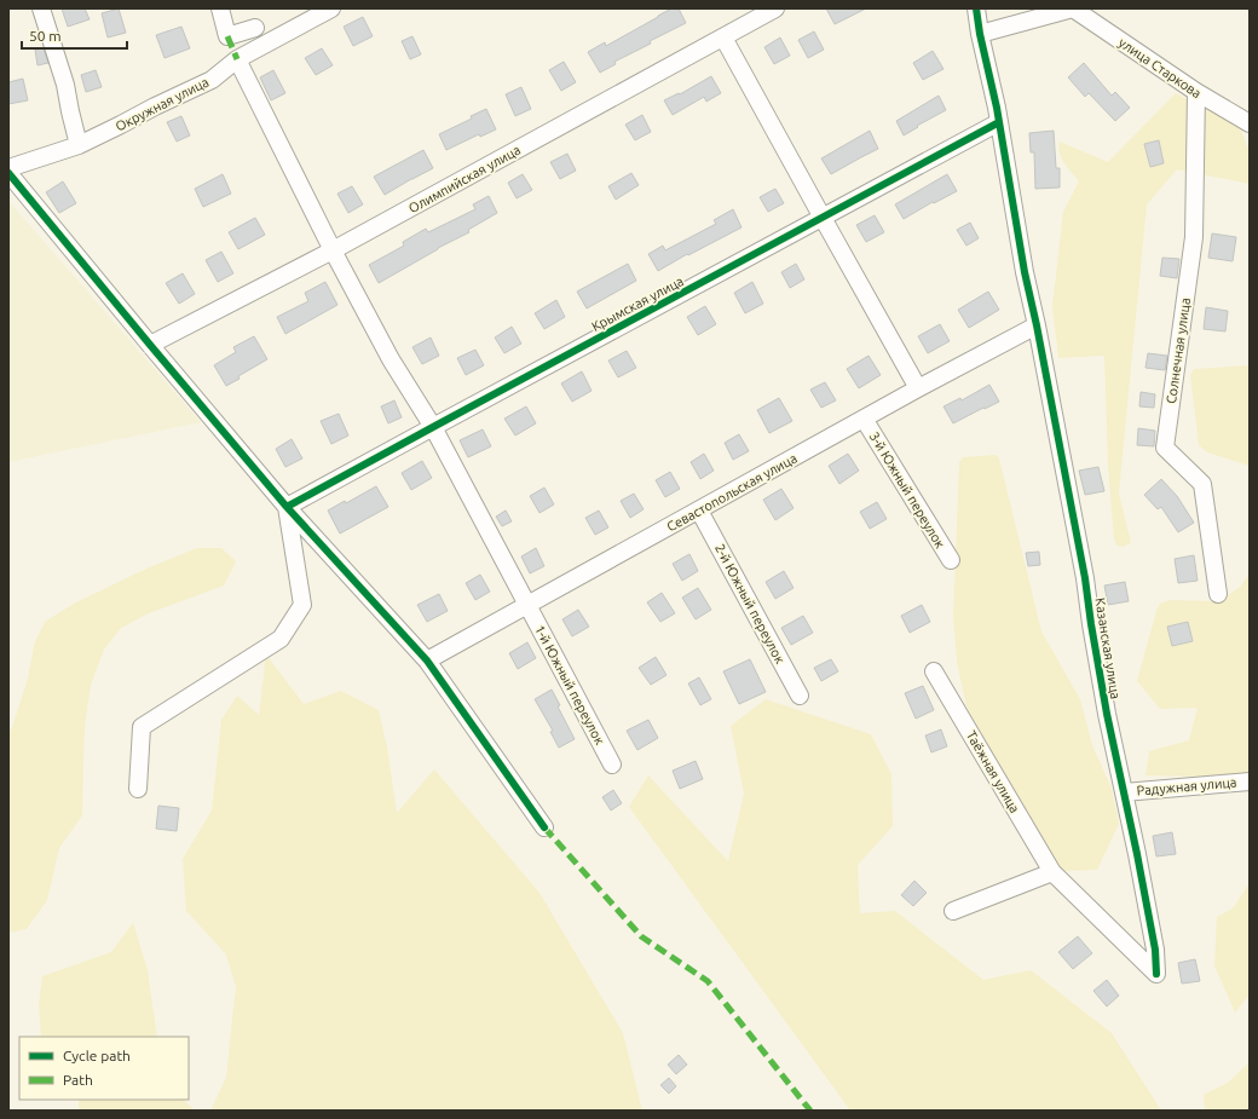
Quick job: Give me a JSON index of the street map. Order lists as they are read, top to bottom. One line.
{"streets":{"street":["улица Старкова","Окружная улица","Олимпийская улица","Крымская улица","Солнечная улица","3-й Южный переулок","Севастопольская улица","2-й Южный переулок","Казанская улица","1-й Южный переулок","Таёжная улица","Радужная улица"]},"crossings":[["улица Старкова","Солнечная улица"],["Окружная улица","1-й Южный переулок"],["Олимпийская улица","1-й Южный переулок"],["Крымская улица","Казанская улица"],["Крымская улица","1-й Южный переулок"],["3-й Южный переулок","Севастопольская улица"],["Севастопольская улица","2-й Южный переулок"],["Севастопольская улица","Казанская улица"],["Севастопольская улица","1-й Южный переулок"],["Казанская улица","Таёжная улица"],["Казанская улица","Радужная улица"]],"legend":["Cycle path","Path"],"scale_bar":"50 m"}
